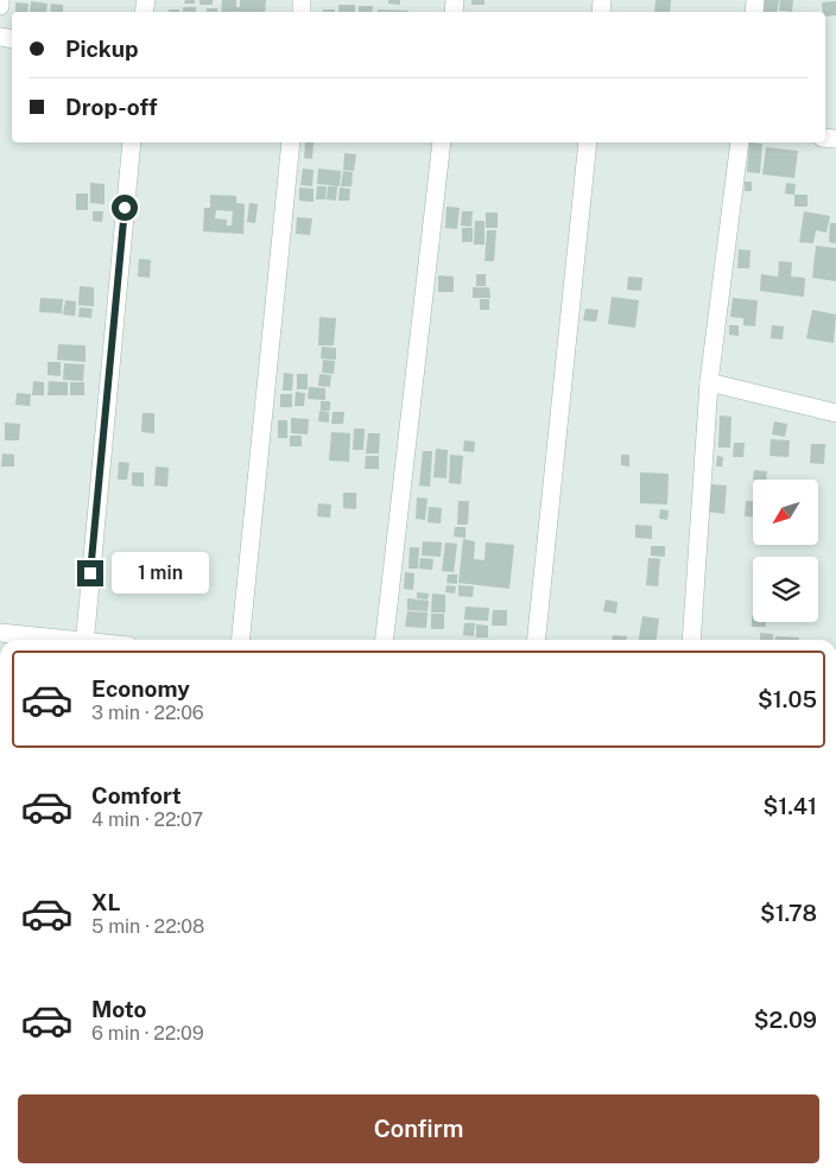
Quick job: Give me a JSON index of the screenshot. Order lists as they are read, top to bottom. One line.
{"north":"bottom left","page":{"banner":["Pickup","Drop-off"],"bubble":"1 min","list":[{"name":"Economy","note":"3 min · 22:06","value":"$1.05"},{"name":"Comfort","note":"4 min · 22:07","value":"$1.41"},{"name":"XL","note":"5 min · 22:08","value":"$1.78"},{"name":"Moto","note":"6 min · 22:09","value":"$2.09"}],"buttons":"Confirm"}}
